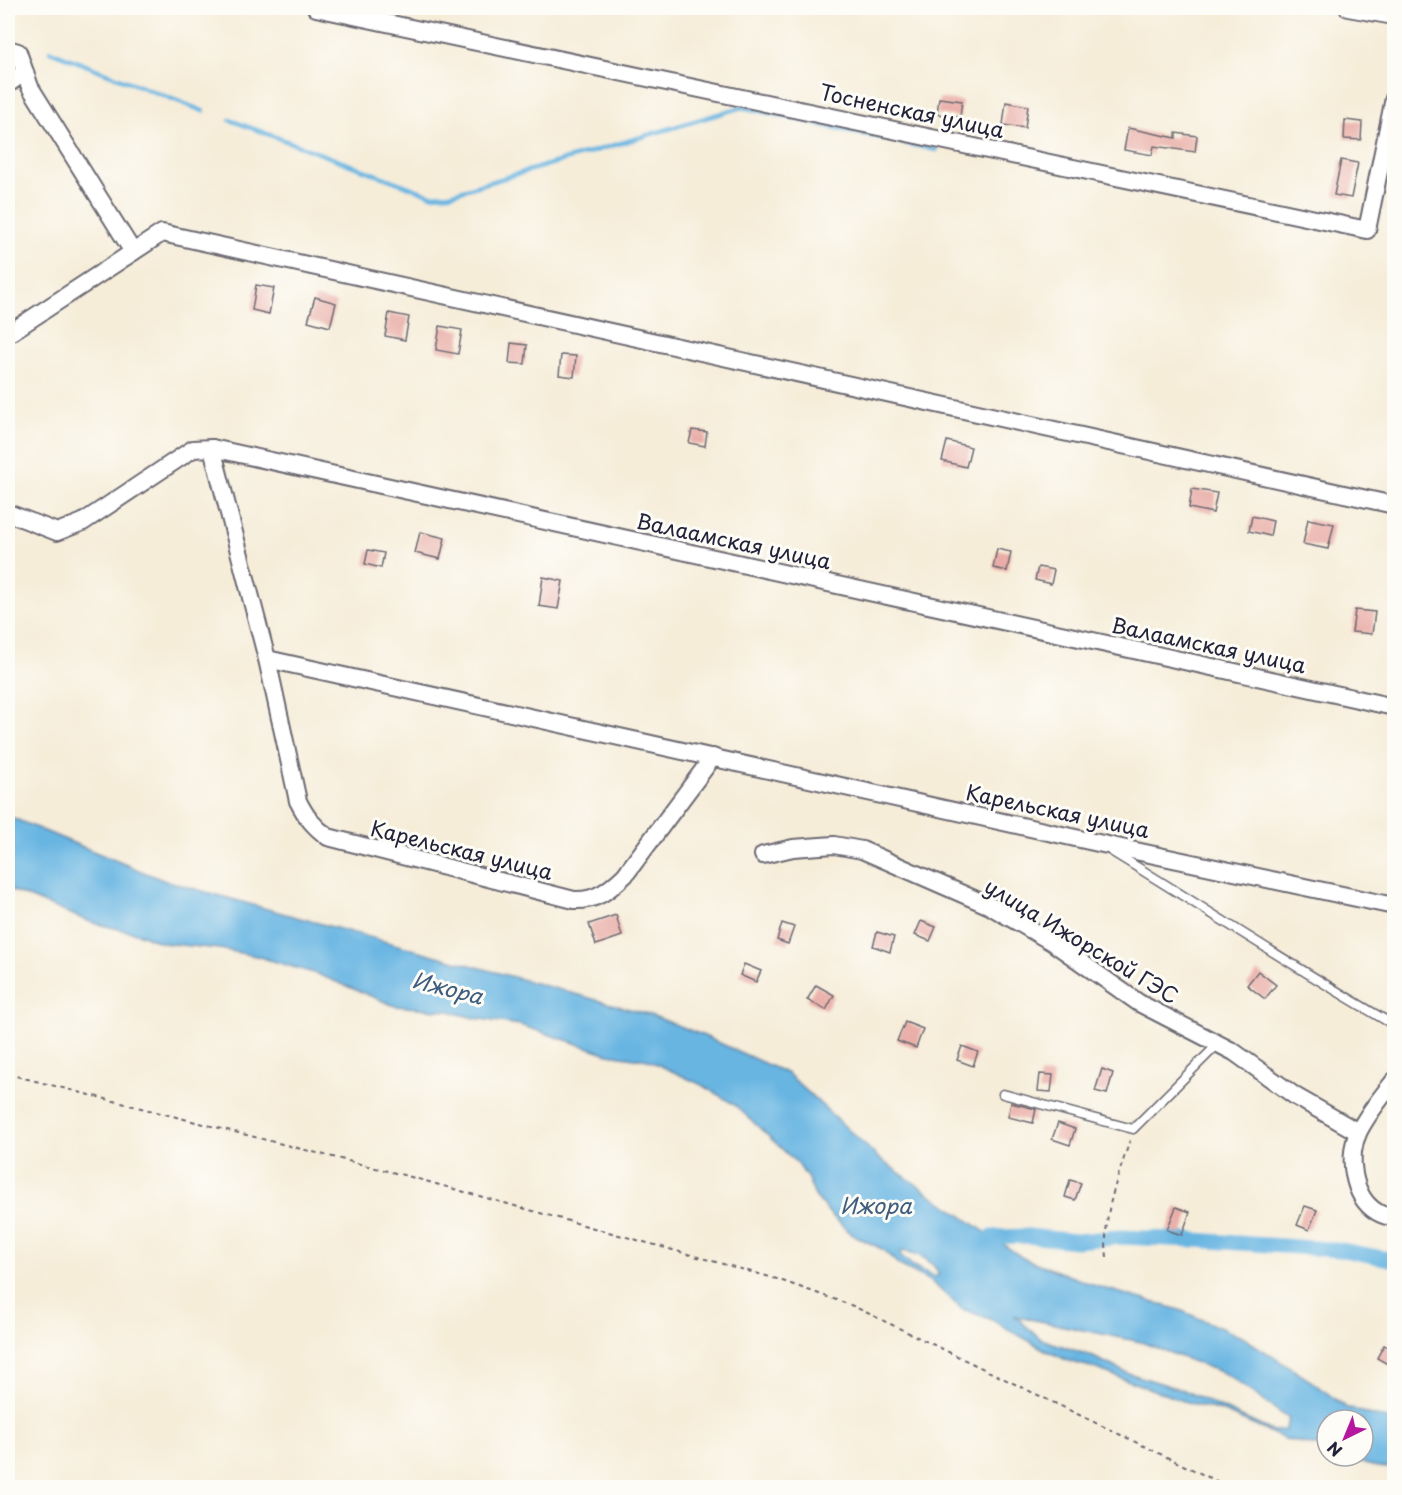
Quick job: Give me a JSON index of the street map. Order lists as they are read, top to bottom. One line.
{"streets":{"street":["Тосненская улица","Валаамская улица","Карельская улица","улица Ижорской ГЭС"]},"crossings":[["Валаамская улица","Карельская улица"]],"water":["Ижора"],"north":"bottom left"}
